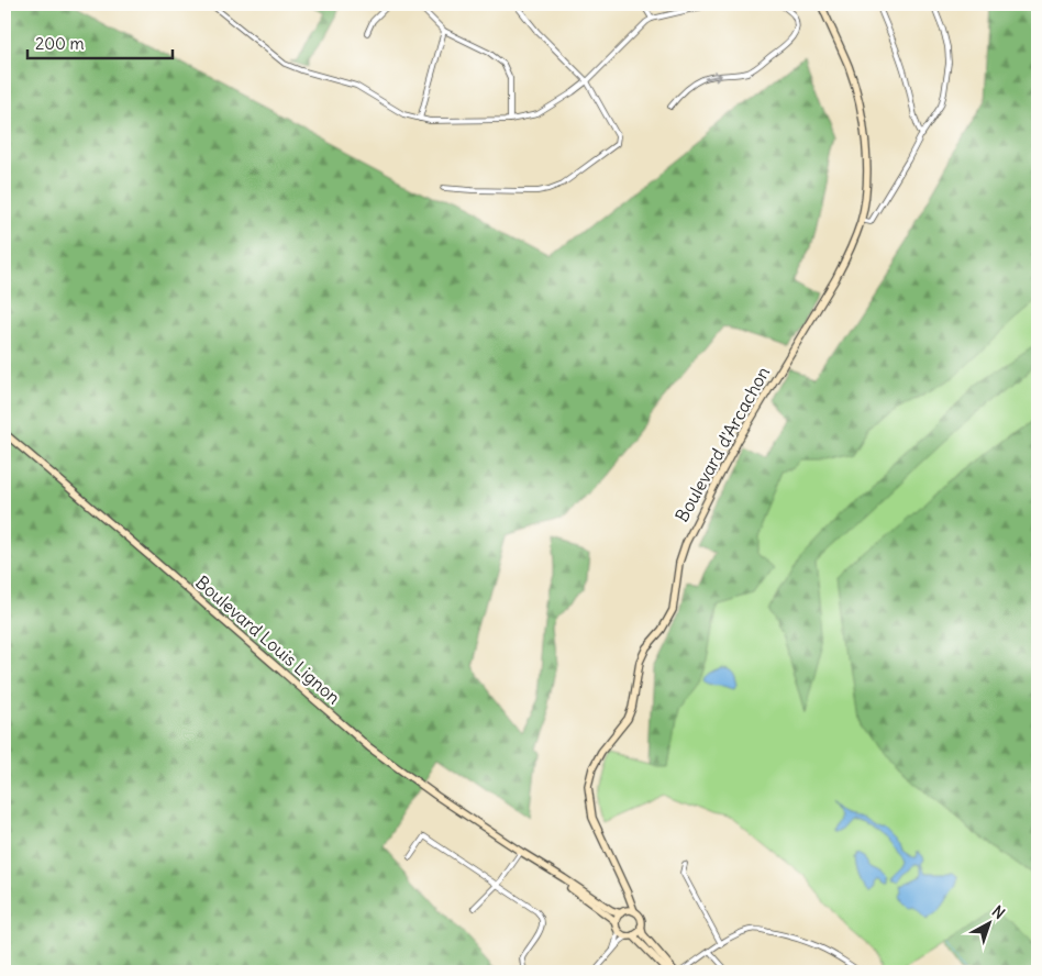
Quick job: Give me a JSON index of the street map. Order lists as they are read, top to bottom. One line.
{"streets":{"main road":["Boulevard d'Arcachon","Boulevard Louis Lignon"]},"scale_bar":"200 m","north":"top right"}
